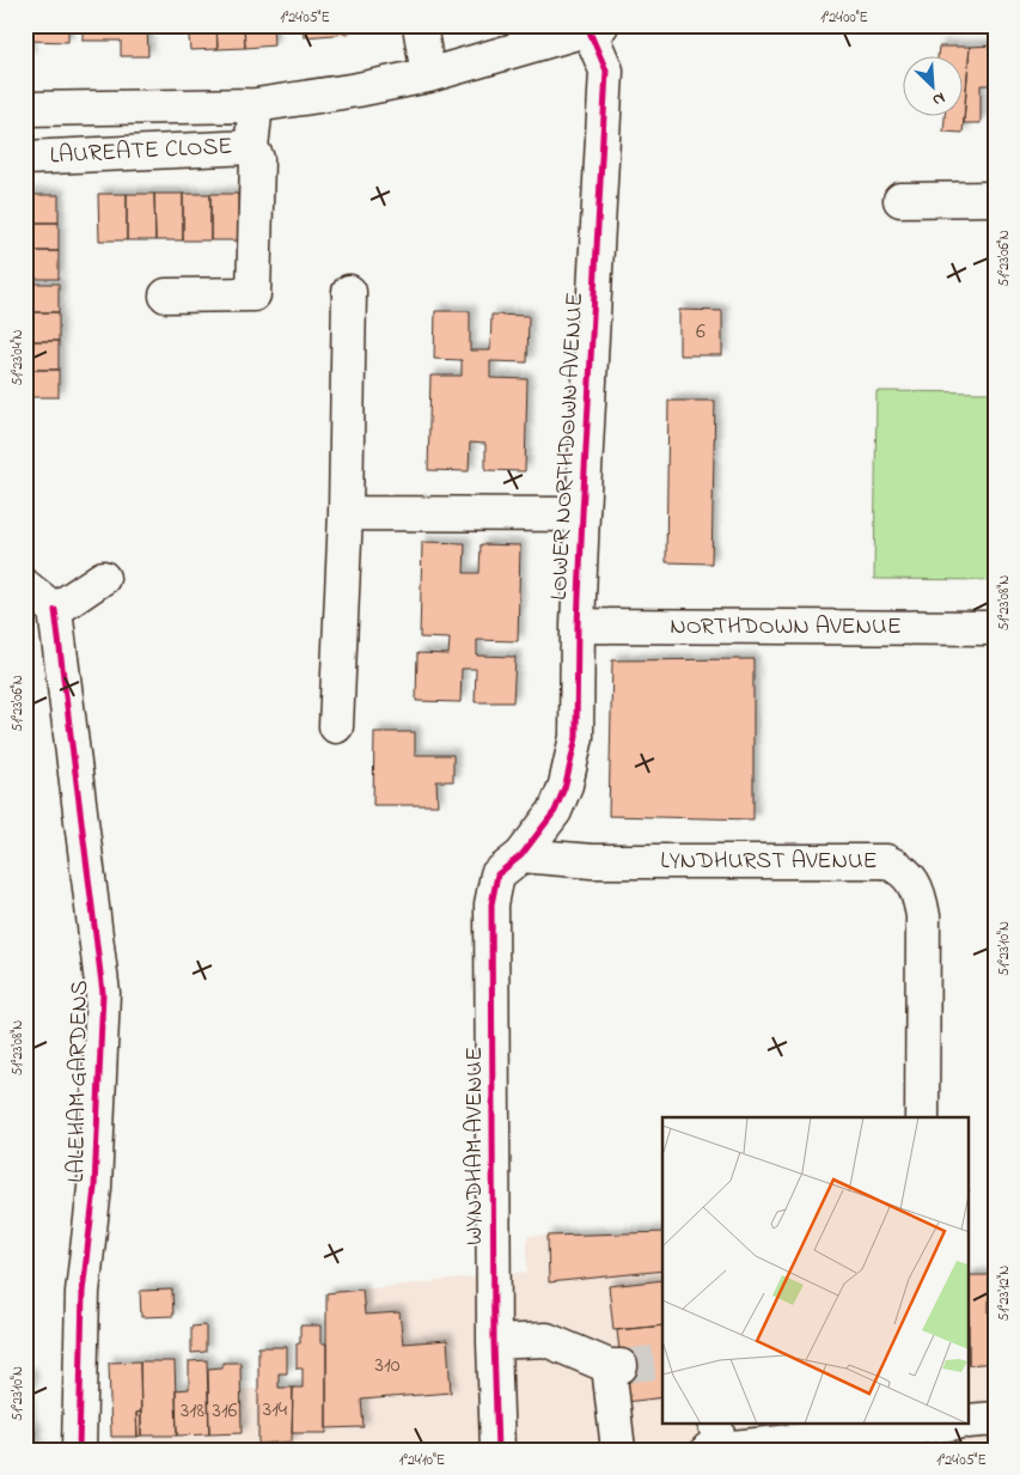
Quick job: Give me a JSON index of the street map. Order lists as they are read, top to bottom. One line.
{"streets":{"street":["LAUREATE CLOSE","LOWER NORTHDOWN AVENUE","NORTHDOWN AVENUE","LYNDHURST AVENUE","LALEHAM GARDENS","WYNDHAM AVENUE"]},"crossings":[["LOWER NORTHDOWN AVENUE","NORTHDOWN AVENUE"],["LOWER NORTHDOWN AVENUE","LYNDHURST AVENUE"],["LOWER NORTHDOWN AVENUE","WYNDHAM AVENUE"],["LYNDHURST AVENUE","WYNDHAM AVENUE"]],"house_numbers":["6","310","314","318","316"],"north":"bottom right","coordinates":["1°24'05\"E","1°24'00\"E","51°23'06\"N","51°23'04\"N","51°23'08\"N","51°23'10\"N","51°23'12\"N","1°24'10\"E"]}
